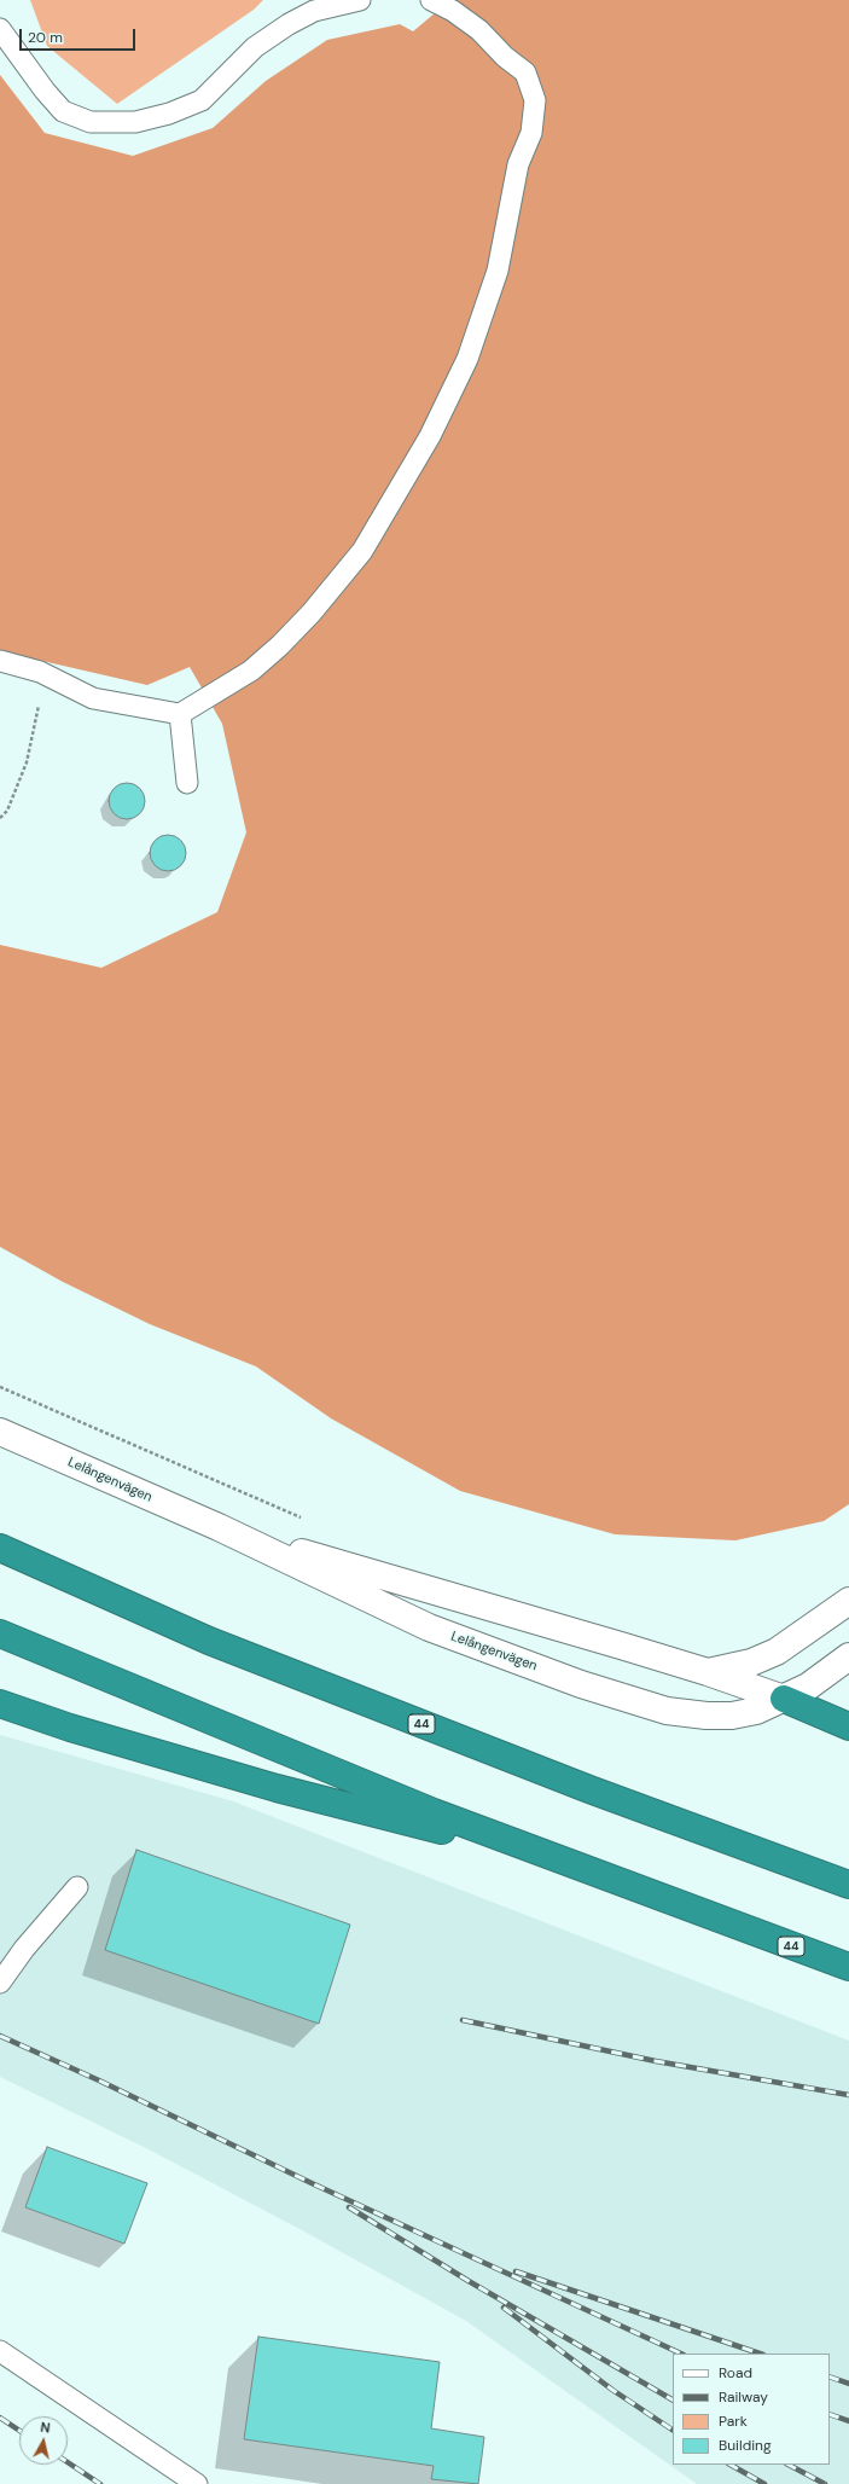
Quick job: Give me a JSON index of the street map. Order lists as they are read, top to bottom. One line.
{"streets":{"highway":["44"],"street":["Lelångenvägen"]},"legend":["Road","Railway","Park","Building"],"scale_bar":"20 m","north":"top"}
